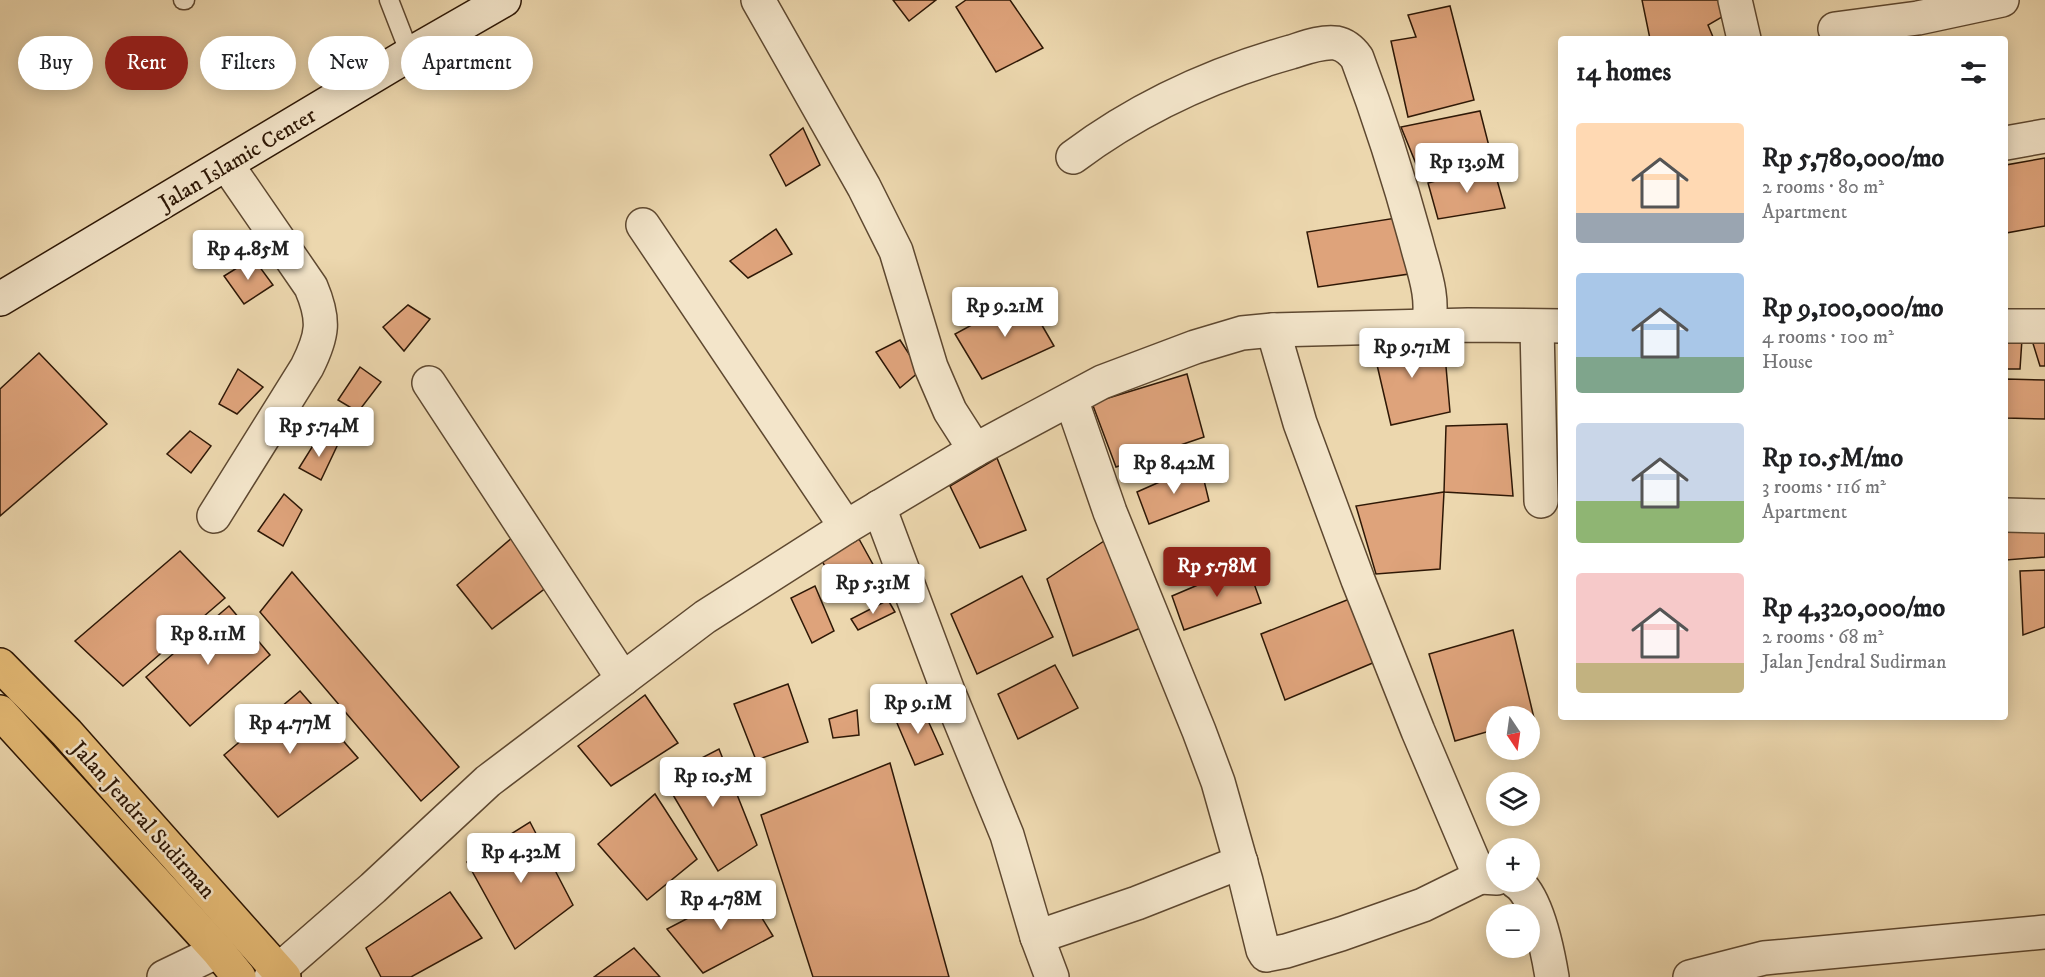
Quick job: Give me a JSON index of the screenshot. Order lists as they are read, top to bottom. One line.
{"streets":{"highway":["Jalan Jendral Sudirman"],"street":["Jalan Islamic Center"]},"north":"bottom","page":{"chip":["Buy","Rent","Filters","New","Apartment"],"heading":"14 homes","list":[{"name":"Rp 5,780,000/mo","note":"2 rooms · 80 m² · Apartment"},{"name":"Rp 9,100,000/mo","note":"4 rooms · 100 m² · House"},{"name":"Rp 10.5M/mo","note":"3 rooms · 116 m² · Apartment"},{"name":"Rp 4,320,000/mo","note":"2 rooms · 68 m² · Jalan Jendral Sudirman"}],"price":["Rp 13.9M","Rp 4.85M","Rp 9.21M","Rp 9.71M","Rp 5.74M","Rp 8.42M","Rp 5.78M","Rp 5.31M","Rp 8.11M","Rp 9.1M","Rp 4.77M","Rp 10.5M","Rp 4.32M","Rp 4.78M"],"map_buttons":["+","−"]}}
